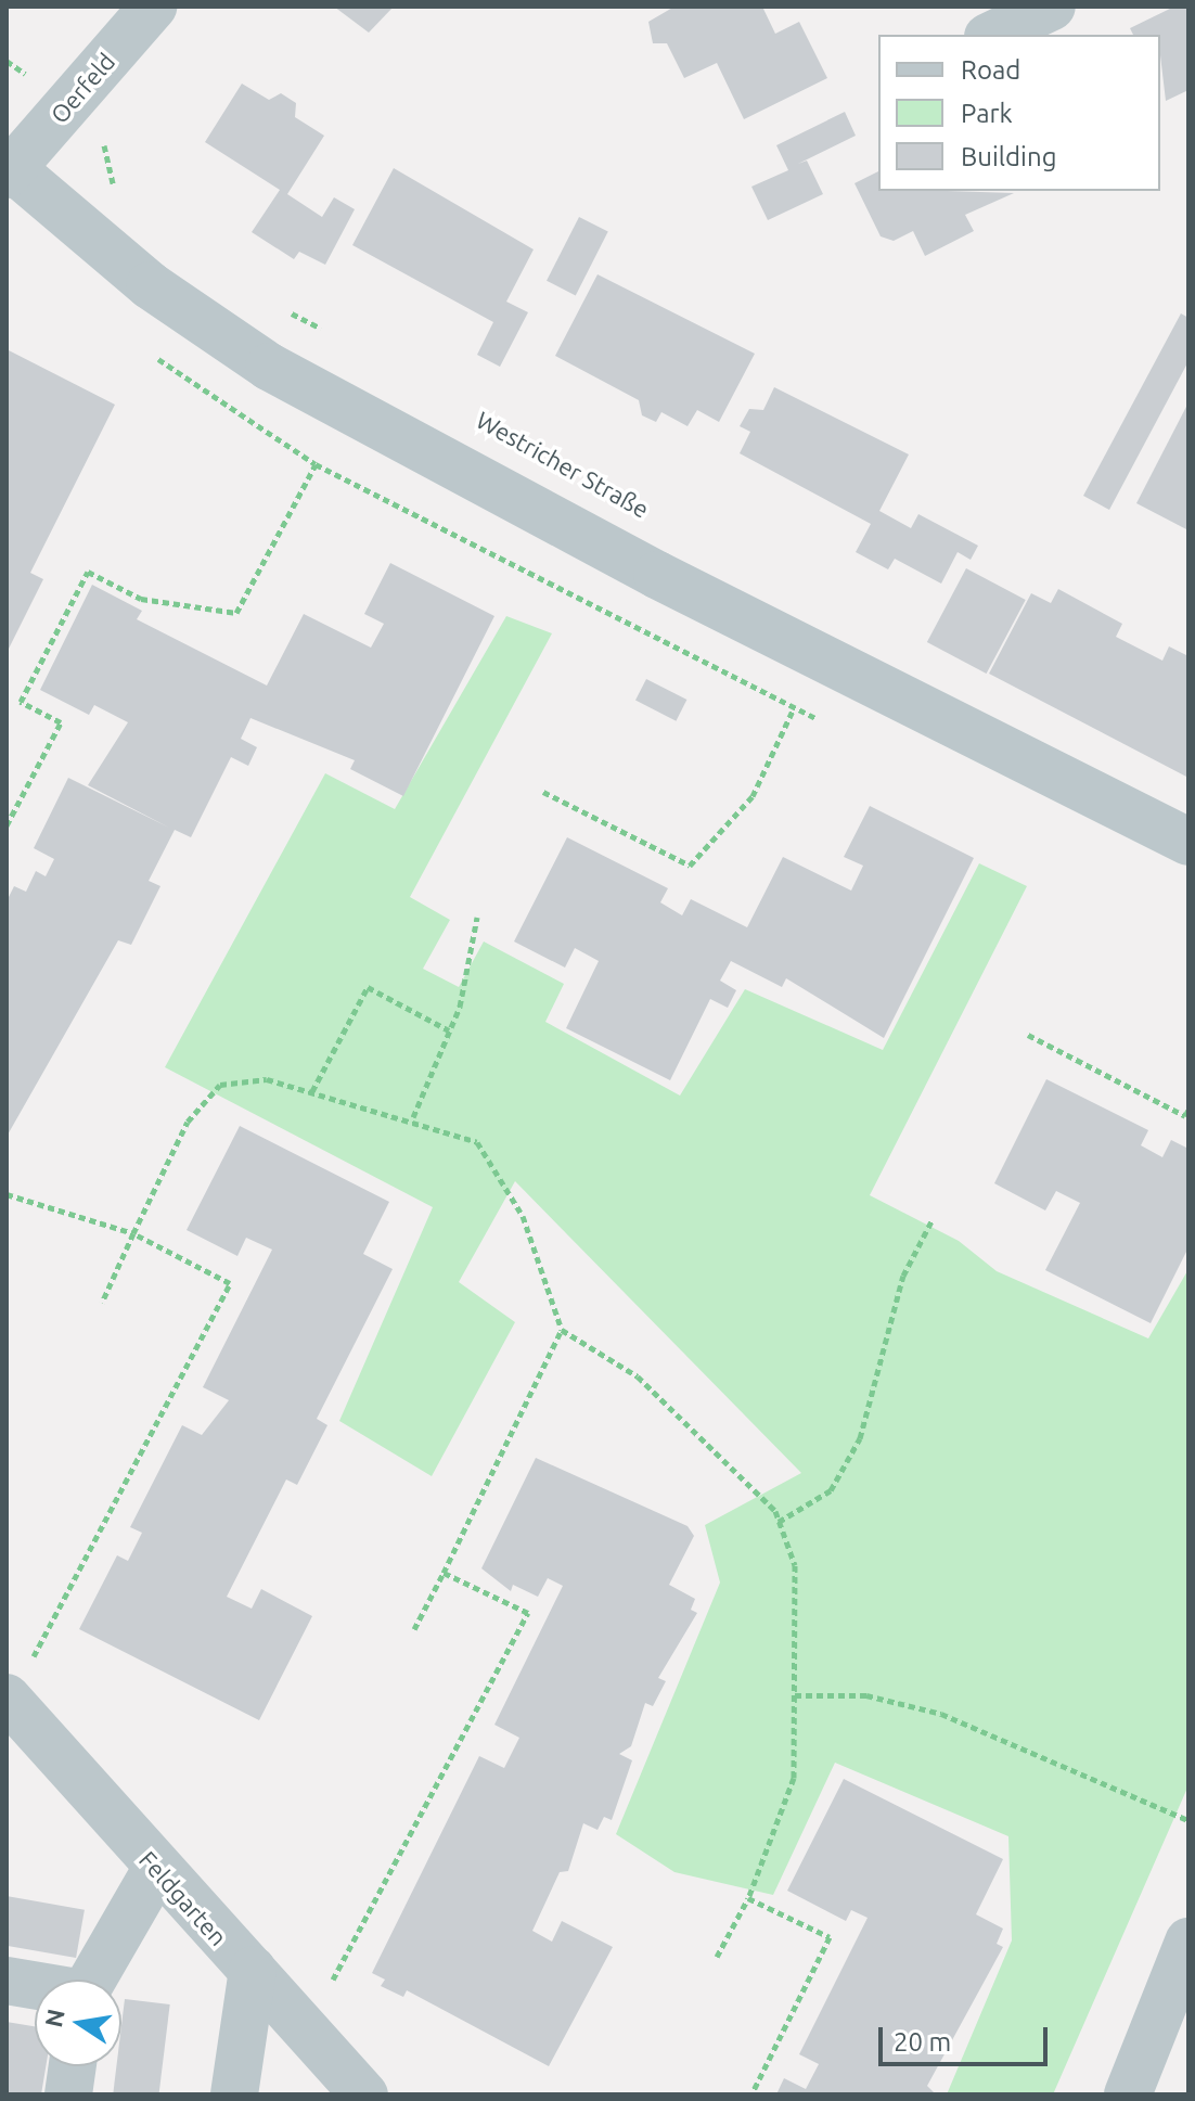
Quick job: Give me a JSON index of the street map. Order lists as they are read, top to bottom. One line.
{"streets":{"street":["Oerfeld","Feldgarten"]},"legend":["Road","Park","Building"],"scale_bar":"20 m","north":"left"}
